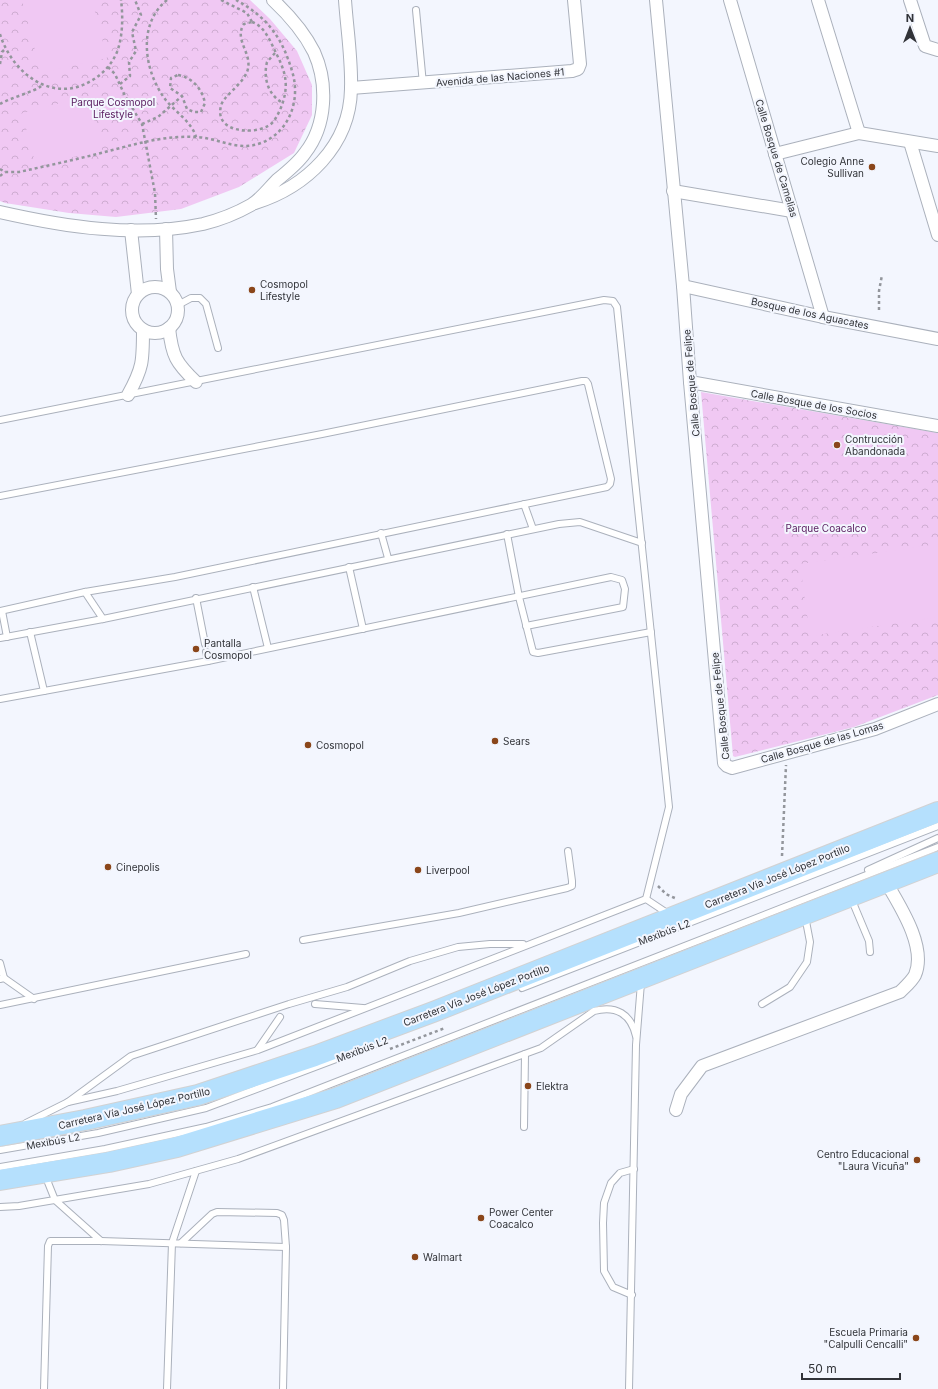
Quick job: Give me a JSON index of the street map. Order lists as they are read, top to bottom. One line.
{"streets":{"main road":["Carretera Vía José López Portillo"],"street":["Avenida de las Naciones #1","Calle Bosque de Camelias","Bosque de los Aguacates","Calle Bosque de Felipe","Calle Bosque de los Socios","Calle Bosque de las Lomas"],"lane":["Mexibús L2"]},"crossings":[["Calle Bosque de Camelias","Bosque de los Aguacates"],["Bosque de los Aguacates","Calle Bosque de Felipe"],["Calle Bosque de Felipe","Calle Bosque de los Socios"],["Calle Bosque de Felipe","Calle Bosque de las Lomas"]],"parks":["Parque Cosmopol Lifestyle","Parque Coacalco"],"places":["Colegio Anne Sullivan","Cosmopol Lifestyle","Contrucción Abandonada","Pantalla Cosmopol","Sears","Cosmopol","Cinepolis","Liverpool","Elektra","Centro Educacional \"Laura Vicuña\"","Power Center Coacalco","Walmart","Escuela Primaria \"Calpulli Cencalli\""],"scale_bar":"50 m","north":"top"}
